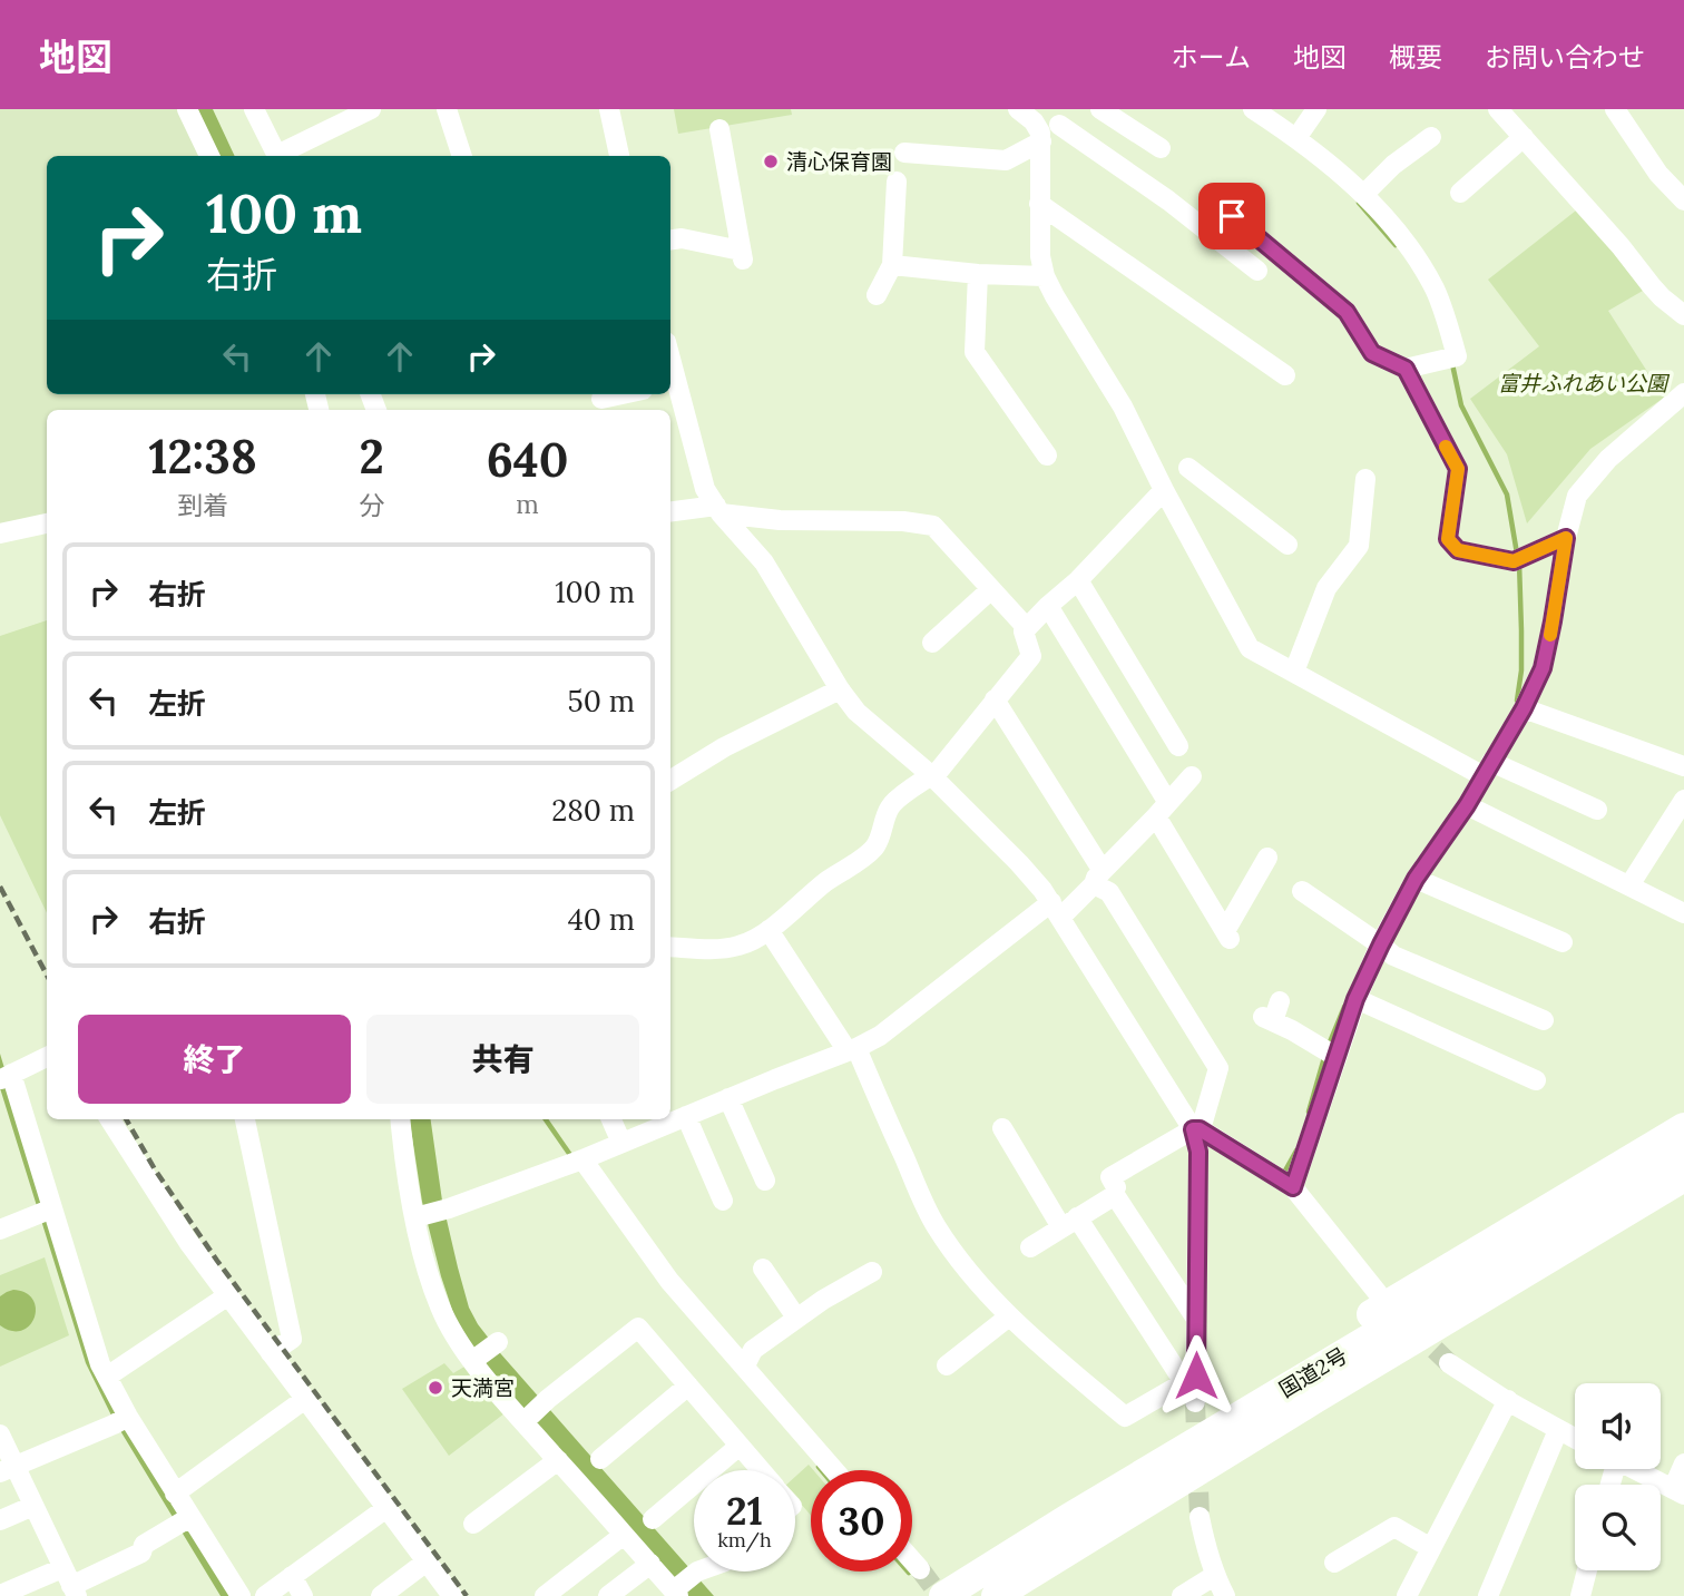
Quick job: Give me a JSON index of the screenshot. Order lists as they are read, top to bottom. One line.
{"streets":{"highway":["国道2号"]},"parks":["富井ふれあい公園"],"places":["清心保育園","天満宮"],"page":{"header":"地図","nav":["ホーム","地図","概要","お問い合わせ"],"turn":["100 m","右折"],"eta":["12:38","到着","2","分","640","m"],"list":[{"name":"右折","value":"100 m"},{"name":"左折","value":"50 m"},{"name":"左折","value":"280 m"},{"name":"右折","value":"40 m"}],"buttons":["終了","共有"],"speed":"21 km/h","limit":"30"}}
